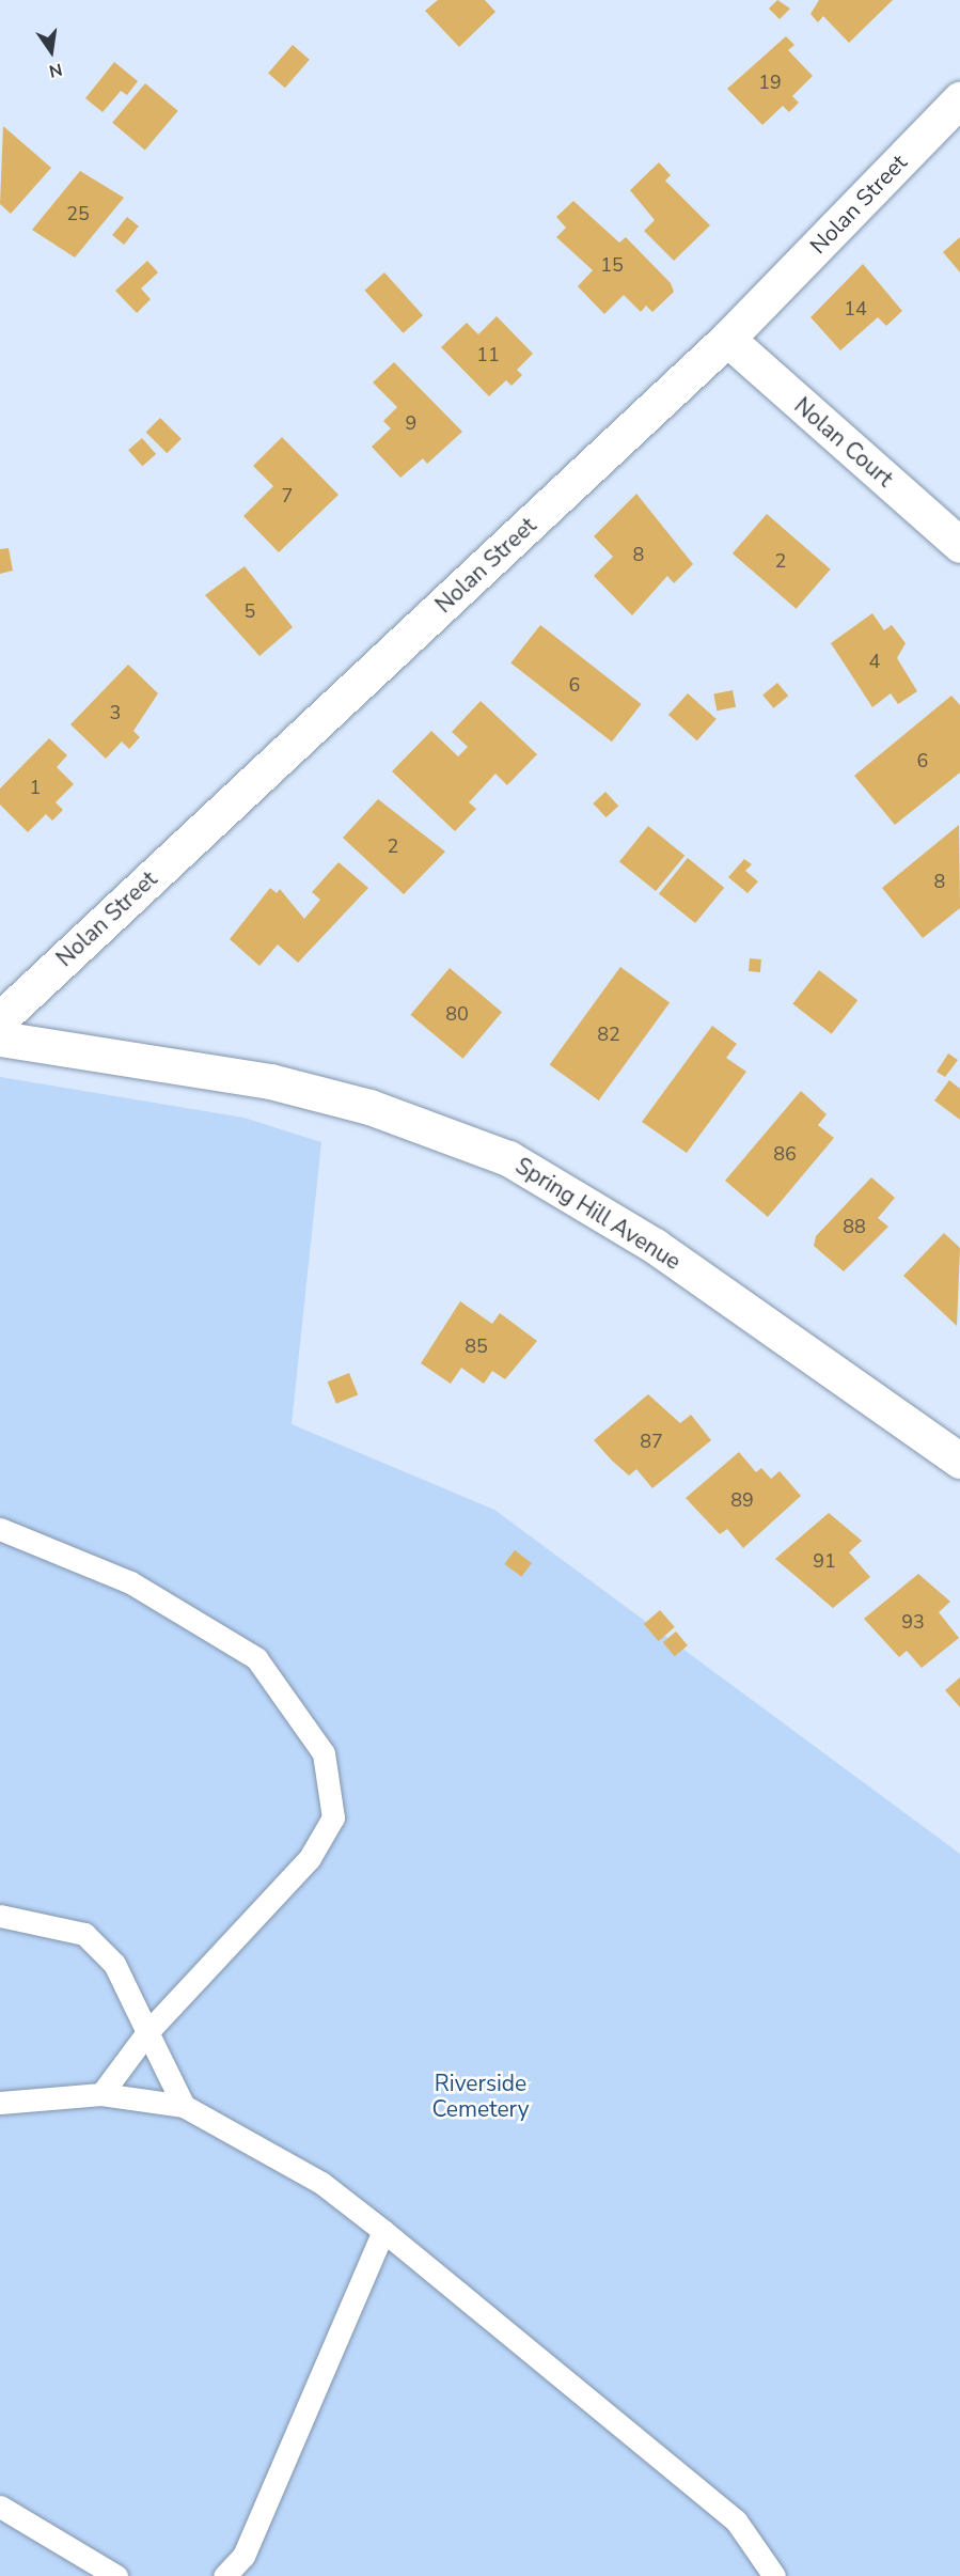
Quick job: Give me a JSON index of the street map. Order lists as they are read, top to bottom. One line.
{"streets":{"street":["Nolan Street","Nolan Court","Spring Hill Avenue"]},"crossings":[["Nolan Street","Nolan Court"]],"parks":["Riverside Cemetery"],"house_numbers":["19","25","15","14","11","9","7","8","2","5","4","6","3","6","1","2","8","80","82","86","88","85","87","89","91","93"],"north":"bottom"}
